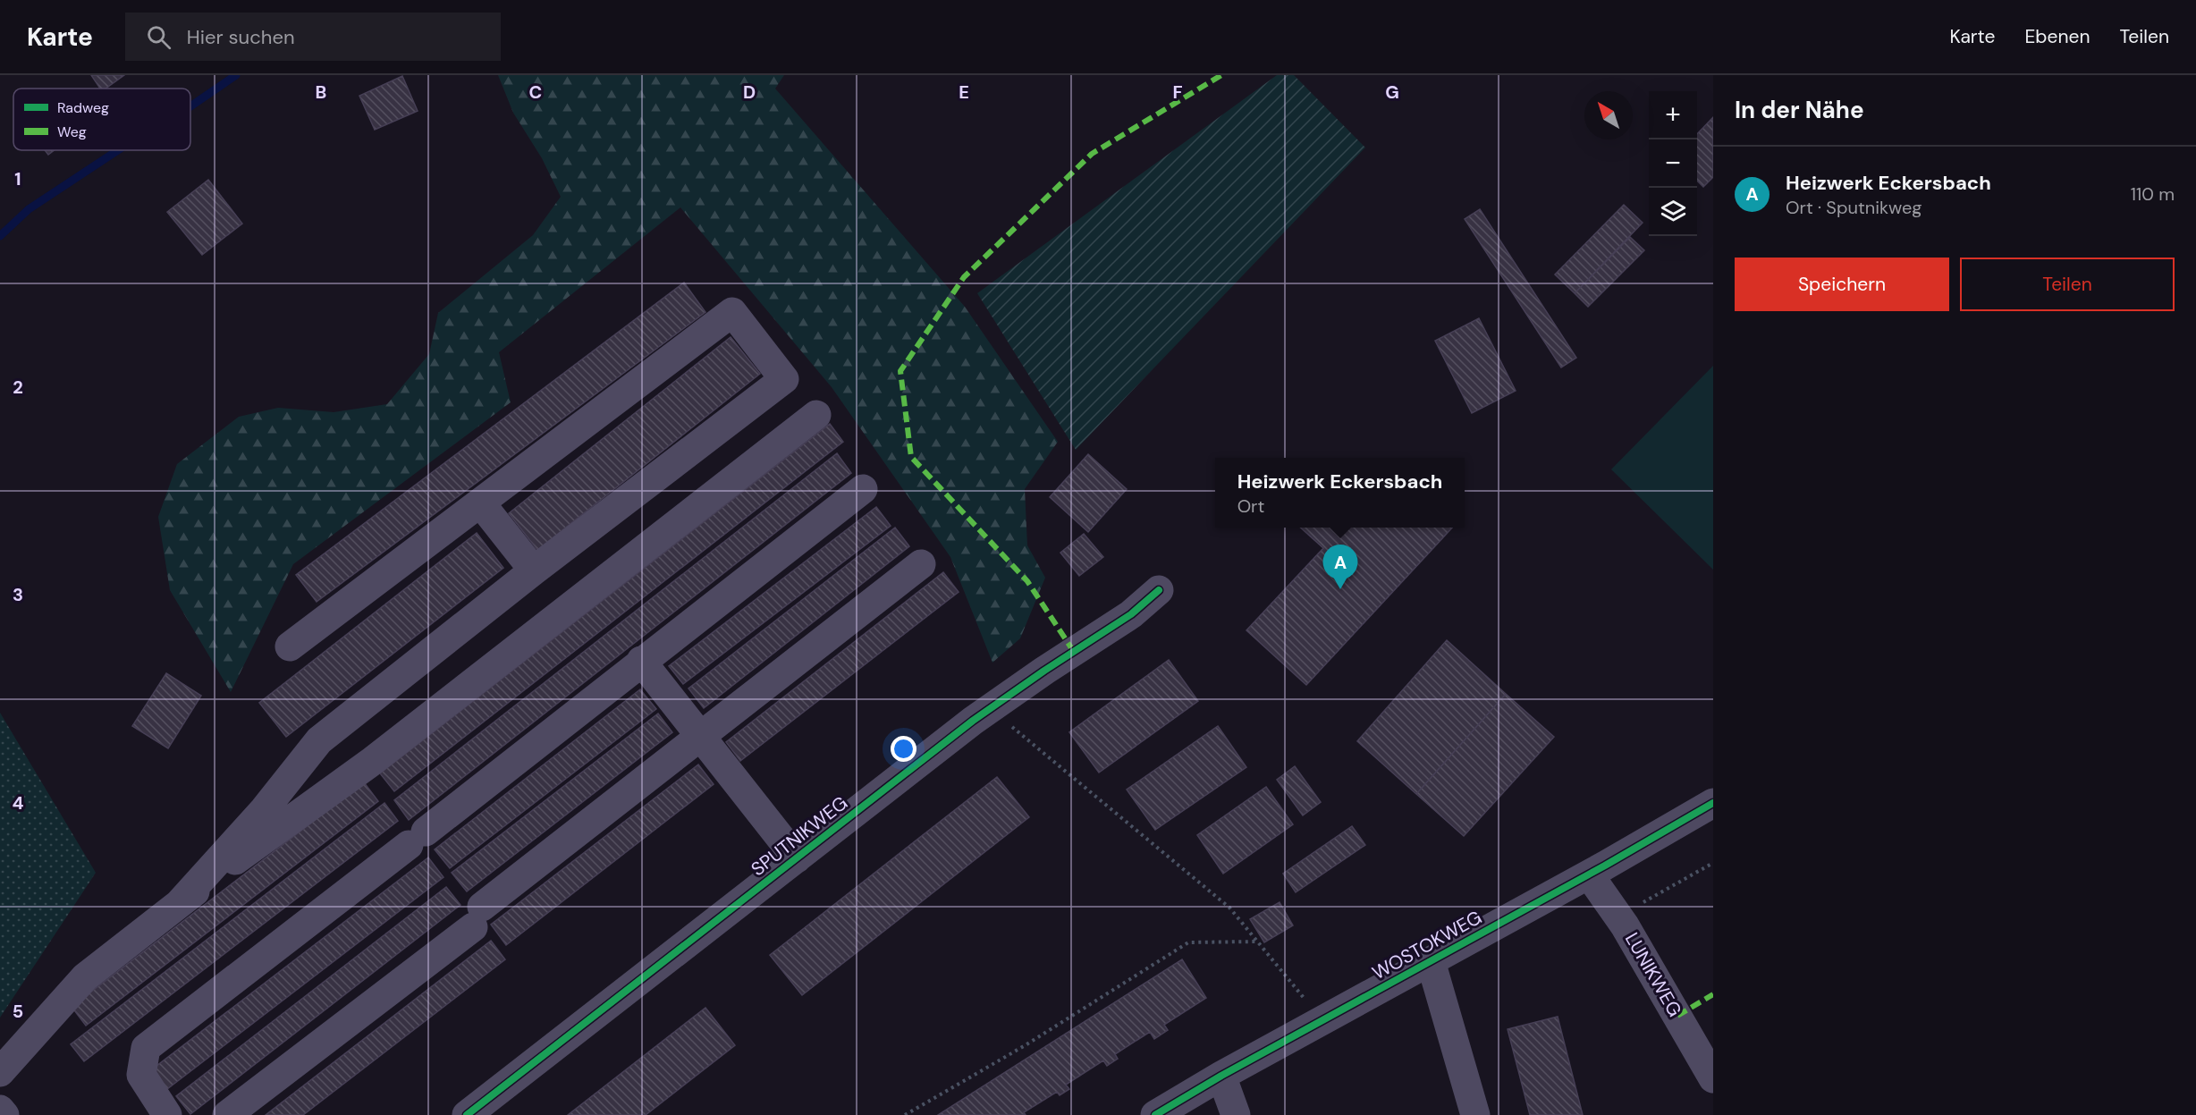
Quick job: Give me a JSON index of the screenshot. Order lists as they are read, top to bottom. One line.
{"streets":{"street":["SPUTNIKWEG","WOSTOKWEG","LUNIKWEG"]},"crossings":[["WOSTOKWEG","LUNIKWEG"]],"legend":["Radweg","Weg"],"north":"top left","page":{"header":"Karte","search":"Hier suchen","nav":["Karte","Ebenen","Teilen"],"heading":"In der Nähe","map_buttons":["+","−"],"list":[{"mark":"A","name":"Heizwerk Eckersbach","note":"Ort · Sputnikweg","value":"110 m"}],"buttons":["Speichern","Teilen"],"popup":["Heizwerk Eckersbach","Ort"],"pins":"A"},"grid":{"columns":["B","C","D","E","F","G"],"rows":["1","2","3","4","5"]}}
